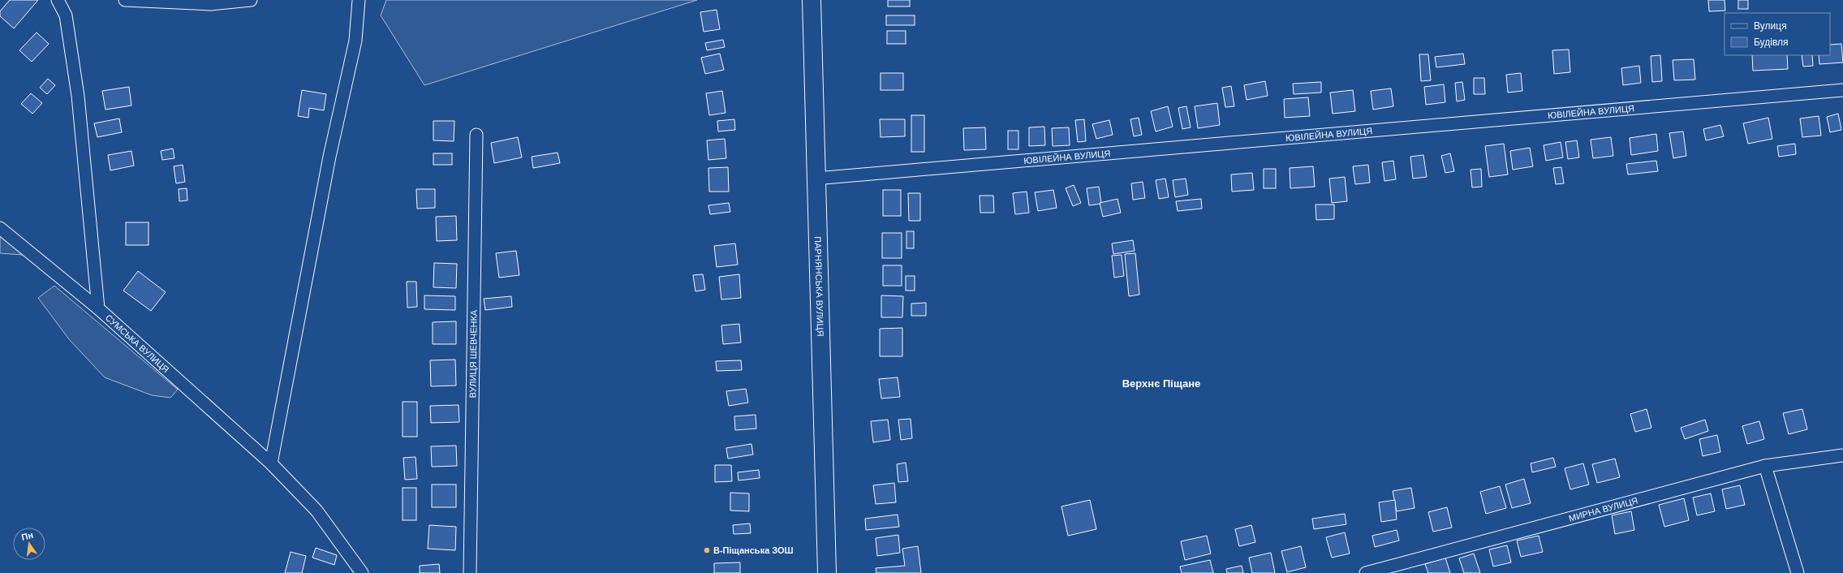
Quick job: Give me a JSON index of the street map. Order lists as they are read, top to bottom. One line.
{"streets":{"main road":["ПАРНЯНСЬКА ВУЛИЦЯ"],"street":["ЮВІЛЕЙНА ВУЛИЦЯ","СУМСЬКА ВУЛИЦЯ","ВУЛИЦЯ ШЕВЧЕНКА","МИРНА ВУЛИЦЯ"]},"crossings":[["ЮВІЛЕЙНА ВУЛИЦЯ","ПАРНЯНСЬКА ВУЛИЦЯ"]],"districts":["Верхнє Піщане"],"places":["В-Піщанська ЗОШ"],"legend":["Вулиця","Будівля"],"north":"top"}
